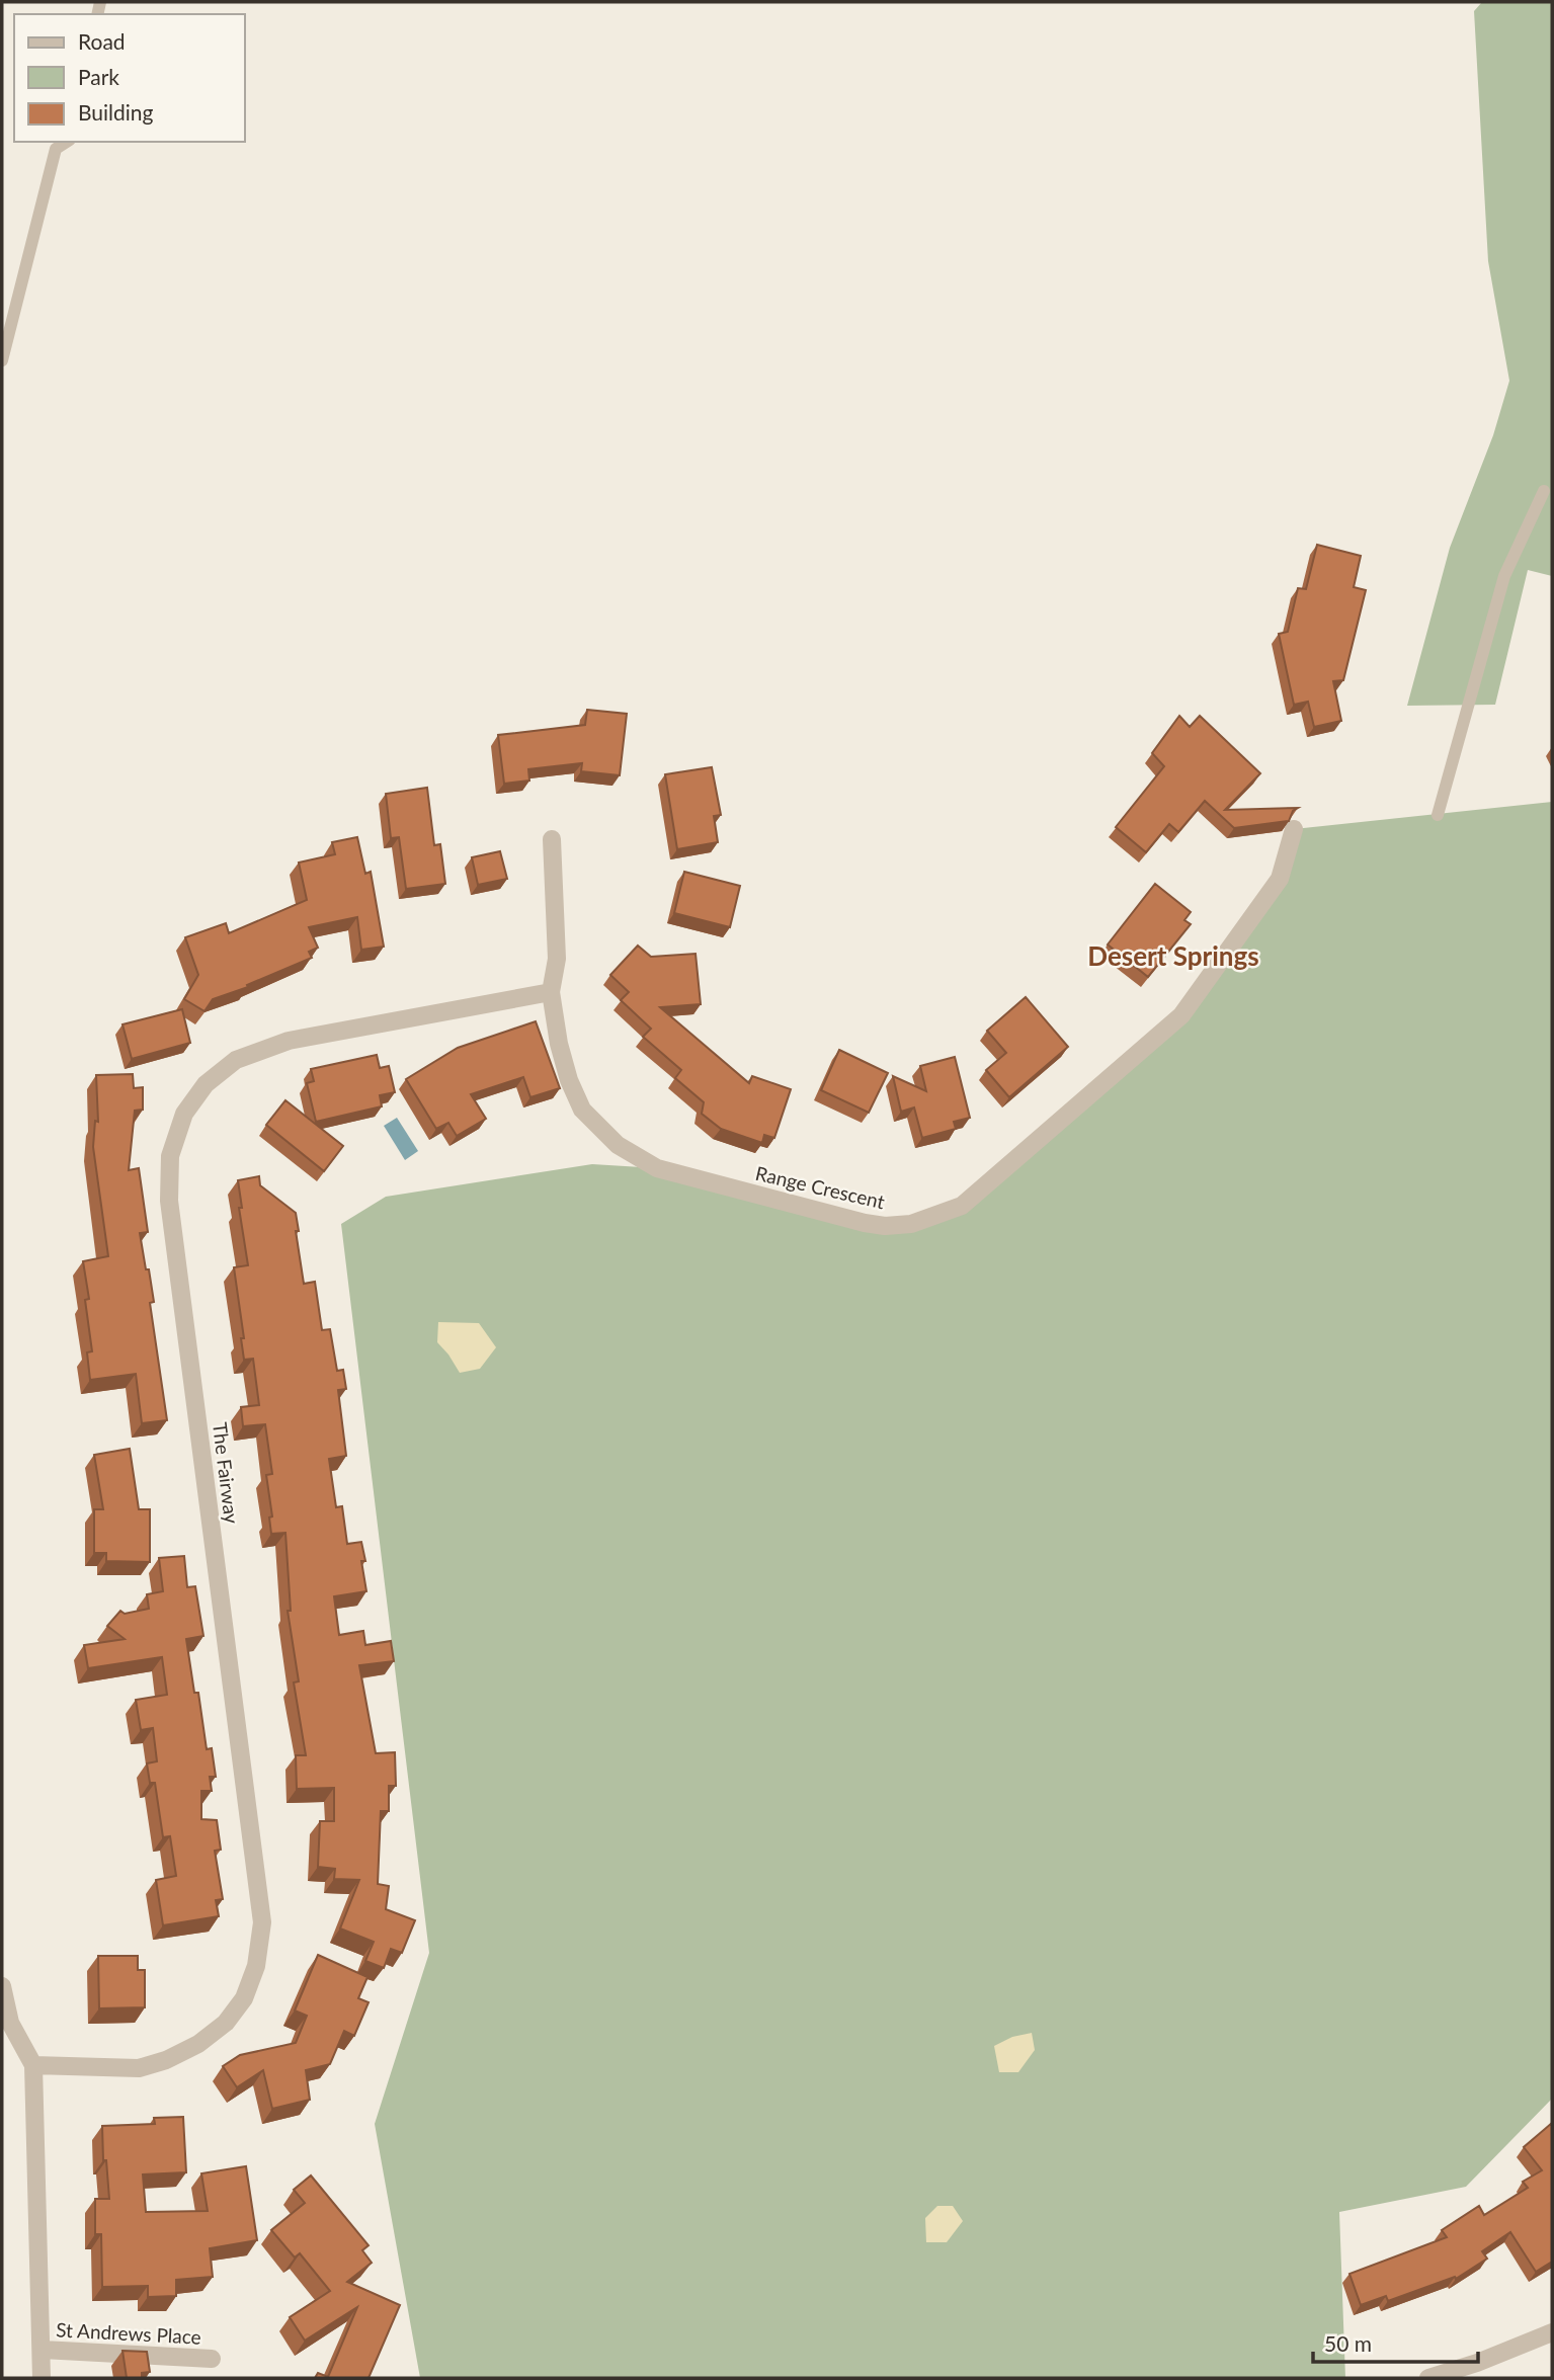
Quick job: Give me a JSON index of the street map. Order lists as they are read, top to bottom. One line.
{"streets":{"street":["Range Crescent","The Fairway","St Andrews Place"]},"crossings":[["Range Crescent","The Fairway"]],"districts":["Desert Springs"],"legend":["Road","Park","Building"],"scale_bar":"50 m"}
